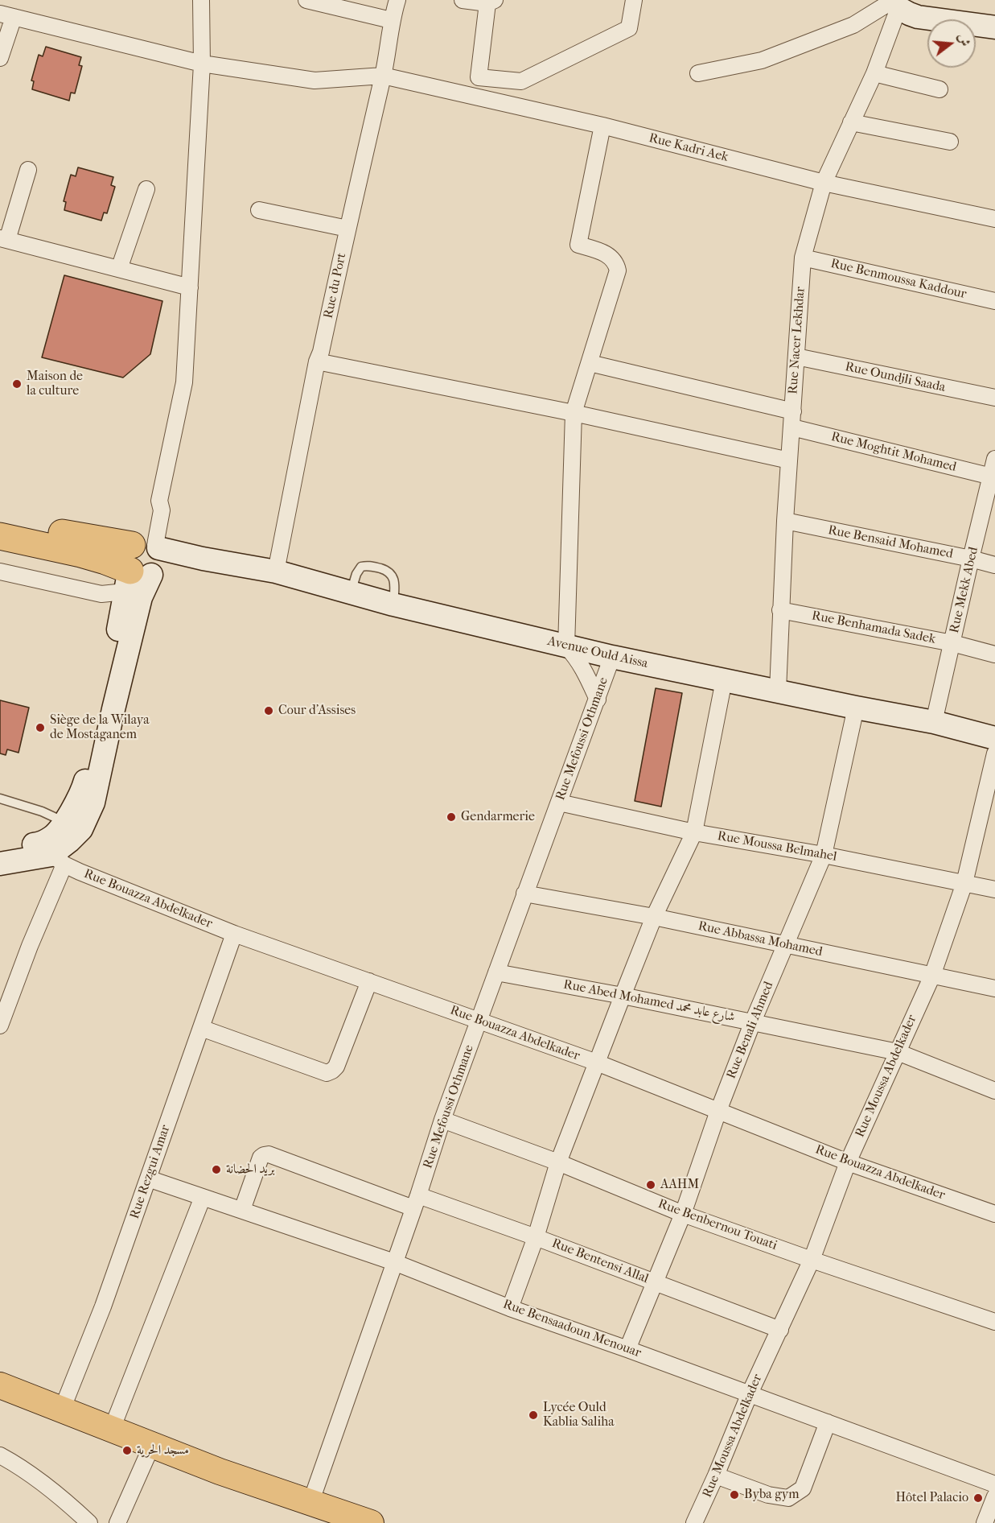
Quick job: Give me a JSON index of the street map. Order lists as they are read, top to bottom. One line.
{"streets":{"main road":["Avenue Ould Aissa"],"street":["Rue Kadri Aek","Rue Benmoussa Kaddour","Rue du Port","Rue Nacer Lekhdar","Rue Oundjli Saada","Rue Moghtit Mohamed","Rue Bensaid Mohamed","Rue Mekk Abed","Rue Benhamada Sadek","Rue Mefoussi Othmane","Rue Moussa Belmahel","Rue Bouazza Abdelkader","Rue Abbassa Mohamed","Rue Abed Mohamed شارع عابد محمد","Rue Benali Ahmed","Rue Moussa Abdelkader","Rue Rezgui Amar","Rue Benbernou Touati","Rue Bentensi Allal","Rue Bensaadoun Menouar"]},"crossings":[["Rue Kadri Aek","Rue du Port"],["Rue Kadri Aek","Rue Nacer Lekhdar"],["Rue Benmoussa Kaddour","Rue Nacer Lekhdar"],["Rue du Port","Avenue Ould Aissa"],["Rue Nacer Lekhdar","Rue Oundjli Saada"],["Rue Nacer Lekhdar","Rue Moghtit Mohamed"],["Rue Nacer Lekhdar","Rue Bensaid Mohamed"],["Rue Nacer Lekhdar","Rue Benhamada Sadek"],["Rue Nacer Lekhdar","Avenue Ould Aissa"],["Rue Moghtit Mohamed","Rue Mekk Abed"],["Rue Bensaid Mohamed","Rue Mekk Abed"],["Rue Mekk Abed","Rue Benhamada Sadek"],["Rue Mekk Abed","Avenue Ould Aissa"],["Avenue Ould Aissa","Rue Mefoussi Othmane"],["Avenue Ould Aissa","Rue Benali Ahmed"],["Rue Mefoussi Othmane","Rue Moussa Belmahel"],["Rue Mefoussi Othmane","Rue Bouazza Abdelkader"],["Rue Mefoussi Othmane","Rue Abbassa Mohamed"],["Rue Mefoussi Othmane","Rue Abed Mohamed شارع عابد محمد"],["Rue Mefoussi Othmane","Rue Benbernou Touati"],["Rue Mefoussi Othmane","Rue Bentensi Allal"],["Rue Mefoussi Othmane","Rue Bensaadoun Menouar"],["Rue Moussa Belmahel","Rue Benali Ahmed"],["Rue Moussa Belmahel","Rue Moussa Abdelkader"],["Rue Bouazza Abdelkader","Rue Benali Ahmed"],["Rue Bouazza Abdelkader","Rue Moussa Abdelkader"],["Rue Bouazza Abdelkader","Rue Rezgui Amar"],["Rue Abbassa Mohamed","Rue Benali Ahmed"],["Rue Abbassa Mohamed","Rue Moussa Abdelkader"],["Rue Abed Mohamed شارع عابد محمد","Rue Benali Ahmed"],["Rue Abed Mohamed شارع عابد محمد","Rue Moussa Abdelkader"],["Rue Benali Ahmed","Rue Benbernou Touati"],["Rue Benali Ahmed","Rue Bentensi Allal"],["Rue Benali Ahmed","Rue Bensaadoun Menouar"],["Rue Moussa Abdelkader","Rue Benbernou Touati"],["Rue Moussa Abdelkader","Rue Bentensi Allal"],["Rue Moussa Abdelkader","Rue Bensaadoun Menouar"],["Rue Rezgui Amar","Rue Bensaadoun Menouar"],["Rue Bentensi Allal","Rue Bensaadoun Menouar"]],"places":["Maison de la culture","Cour d'Assises","Siège de la Wilaya de Mostaganem","Gendarmerie","بريد الحضانة","AAHM","Lycée Ould Kablia Saliha","مسجد الحرية","Byba gym","Hôtel Palacio"],"north":"right"}
